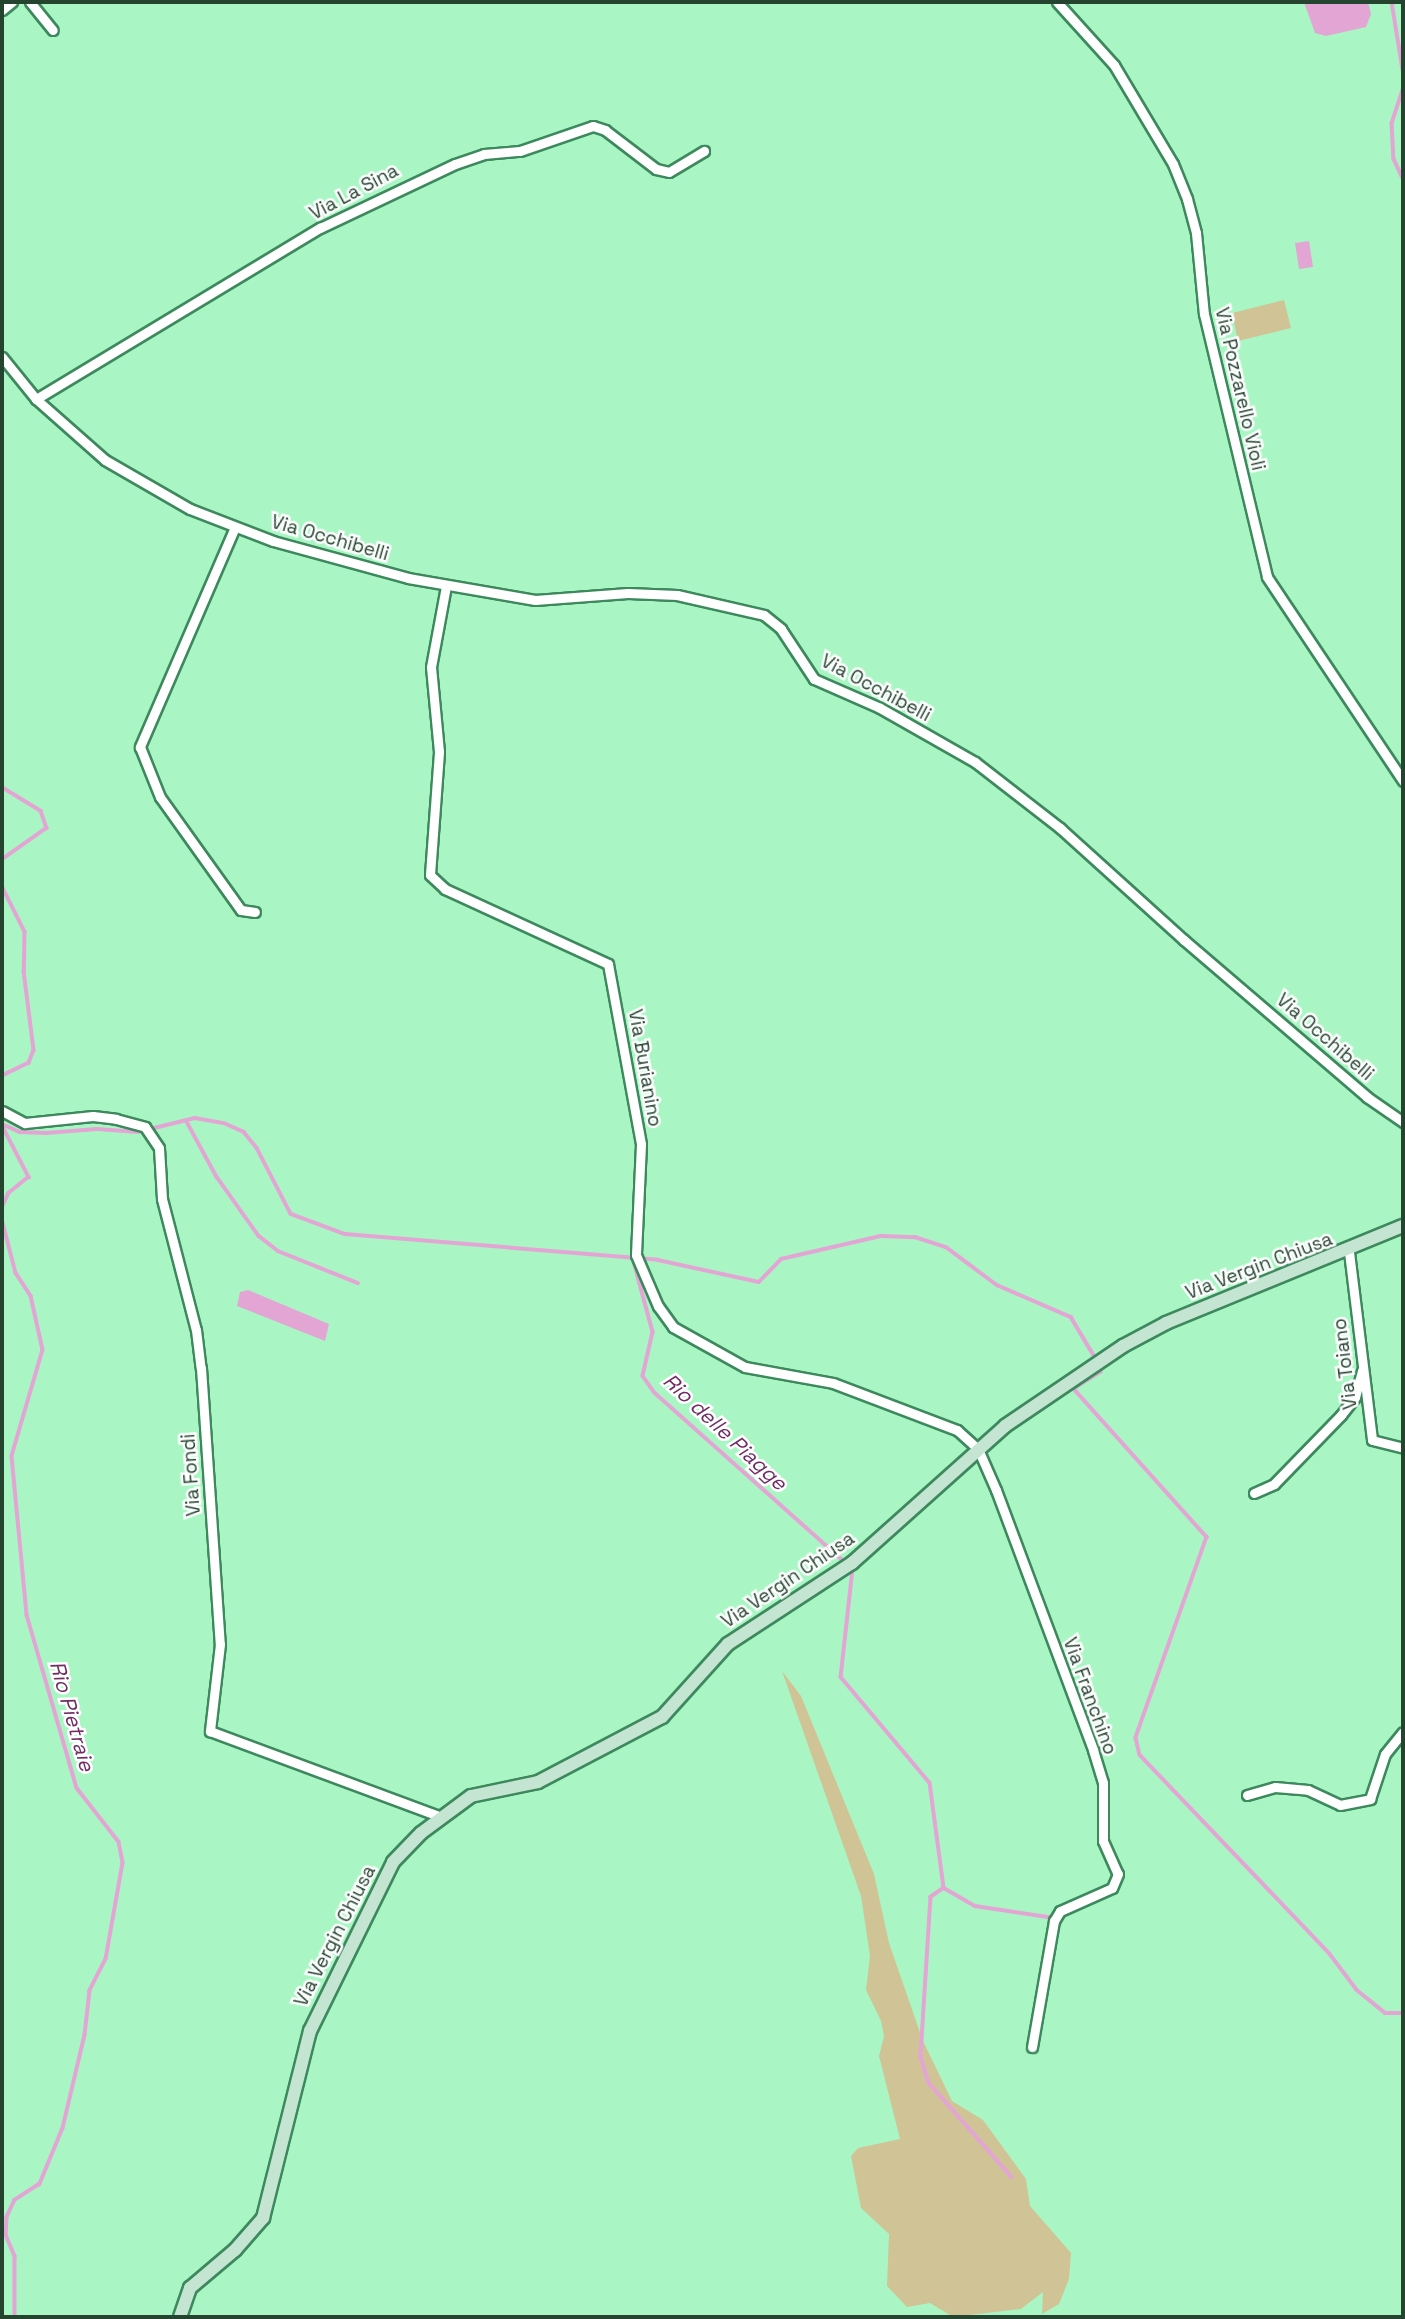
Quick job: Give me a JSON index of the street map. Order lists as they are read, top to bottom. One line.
{"streets":{"street":["Via La Sina","Via Pozzarello Violi","Via Occhibelli","Via Burianino","Via Vergin Chiusa","Via Toiano","Via Fondi","Via Franchino"]},"crossings":[["Via La Sina","Via Occhibelli"],["Via Occhibelli","Via Burianino"],["Via Burianino","Via Vergin Chiusa"],["Via Burianino","Via Franchino"],["Via Vergin Chiusa","Via Toiano"],["Via Vergin Chiusa","Via Fondi"],["Via Vergin Chiusa","Via Franchino"]],"water":["Rio delle Piagge","Rio Pietraie"]}
